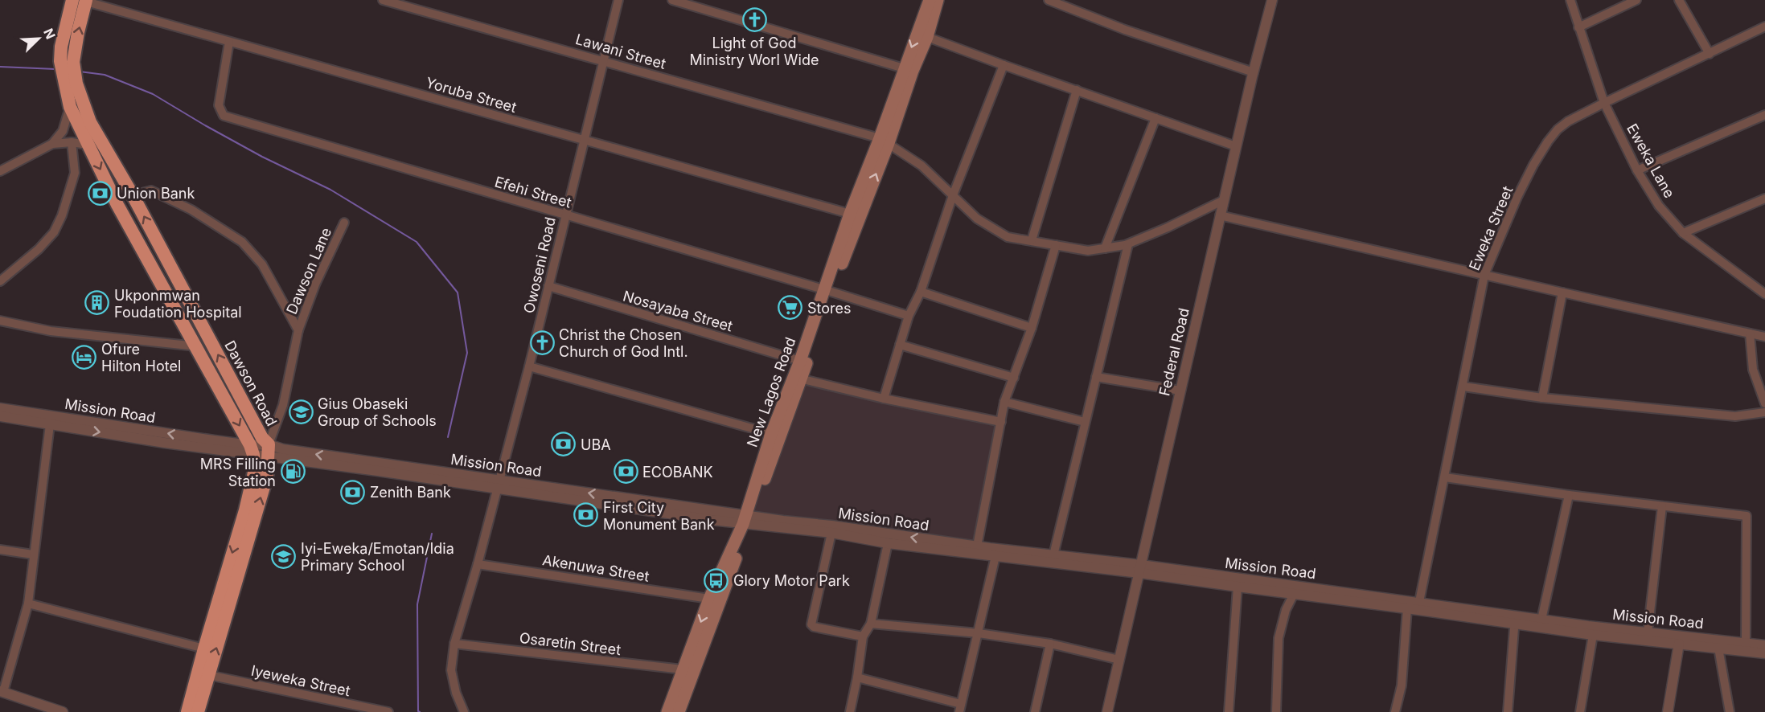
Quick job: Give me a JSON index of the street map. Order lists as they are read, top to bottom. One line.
{"streets":{"highway":["Dawson Road"],"main road":["New Lagos Road"],"street":["Lawani Street","Yoruba Street","Eweka Lane","Efehi Street","Eweka Street","Owoseni Road","Dawson Lane","Nosayaba Street","Federal Road","Mission Road","Akenuwa Street","Osaretin Street","Iyeweka Street"]},"crossings":[["Lawani Street","Owoseni Road"],["Lawani Street","Federal Road"],["Lawani Street","New Lagos Road"],["Yoruba Street","Efehi Street"],["Yoruba Street","Owoseni Road"],["Yoruba Street","New Lagos Road"],["Eweka Lane","Eweka Street"],["Efehi Street","Owoseni Road"],["Efehi Street","New Lagos Road"],["Eweka Street","Mission Road"],["Owoseni Road","Nosayaba Street"],["Owoseni Road","Mission Road"],["Owoseni Road","Akenuwa Street"],["Owoseni Road","Osaretin Street"],["Dawson Lane","Dawson Road"],["Dawson Lane","Mission Road"],["Nosayaba Street","New Lagos Road"],["Federal Road","Mission Road"],["Dawson Road","Mission Road"],["New Lagos Road","Mission Road"],["New Lagos Road","Akenuwa Street"],["New Lagos Road","Osaretin Street"]],"places":{"church":["Light of God Ministry Worl Wide","Christ the Chosen Church of God Intl."],"bank":["Union Bank","UBA","ECOBANK","Zenith Bank","First City Monument Bank"],"building":["Ukponmwan Foudation Hospital"],"supermarket":["Stores"],"hotel":["Ofure Hilton Hotel"],"school or university":["Gius Obaseki Group of Schools","Iyi-Eweka/Emotan/Idia Primary School"],"fuel station":["MRS Filling Station"],"bus stop":["Glory Motor Park"]},"north":"top right"}
